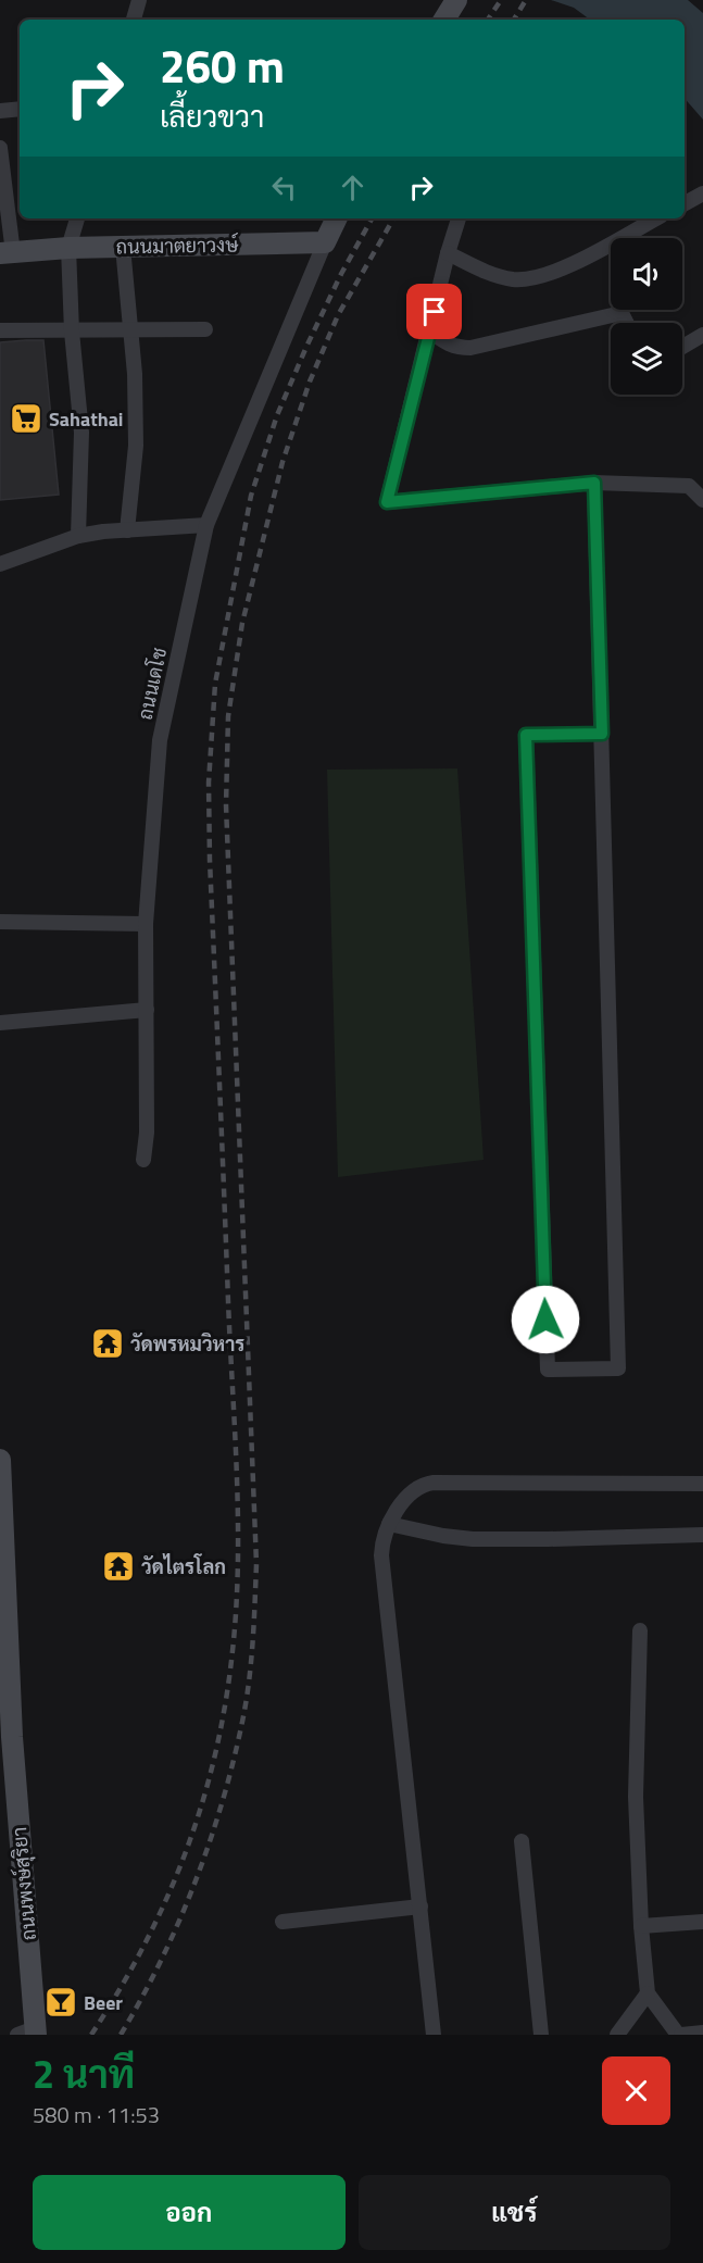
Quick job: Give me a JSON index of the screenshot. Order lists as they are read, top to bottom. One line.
{"streets":{"main road":["ถนนมาตยาวงษ์","ถนนพงษ์สุริยา"],"street":["ถนนเดโช"]},"crossings":[["ถนนมาตยาวงษ์","ถนนเดโช"]],"places":{"supermarket":["Sahathai"],"temple":["วัดพรหมวิหาร","วัดไตรโลก"],"bar":["Beer"]},"page":{"turn":["260 m","เลี้ยวขวา"],"heading":["2 นาที","580 m · 11:53"],"buttons":["ออก","แชร์"]}}
